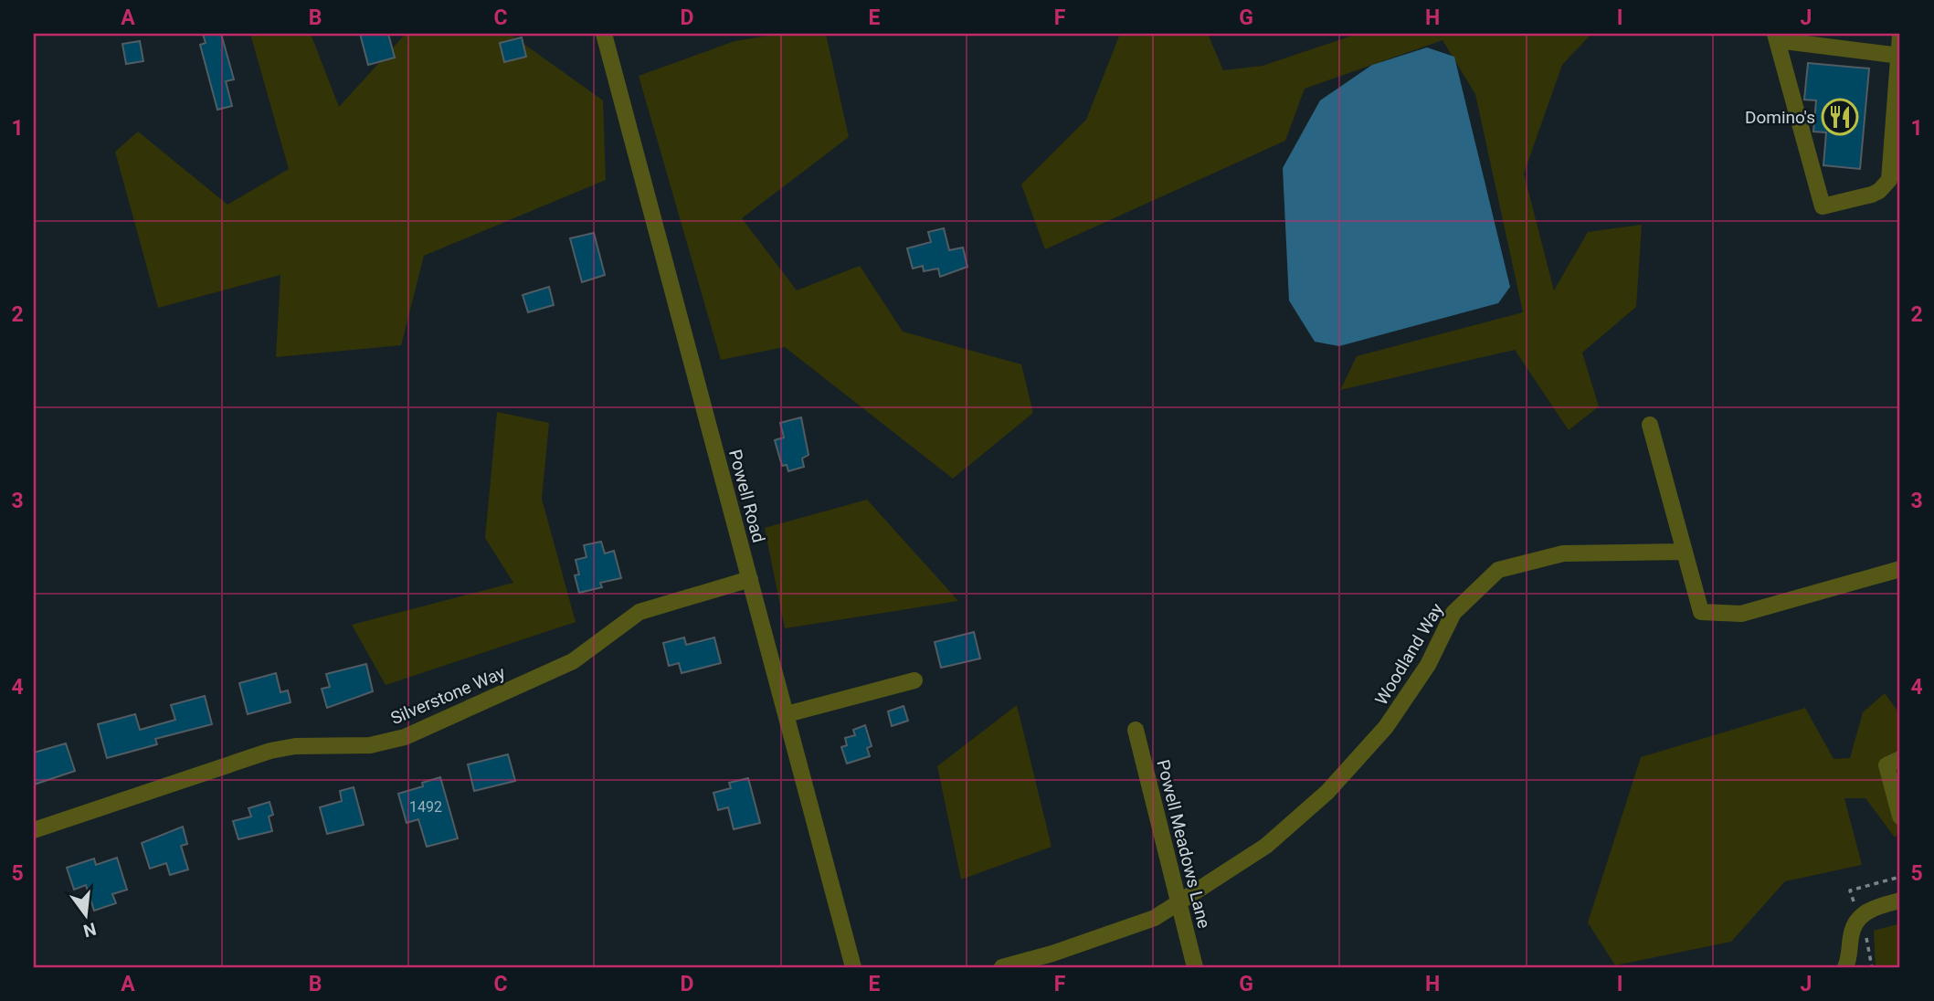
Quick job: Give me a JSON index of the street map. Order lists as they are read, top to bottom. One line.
{"streets":{"street":["Powell Road","Woodland Way","Silverstone Way","Powell Meadows Lane"]},"crossings":[["Powell Road","Silverstone Way"],["Woodland Way","Powell Meadows Lane"]],"places":{"restaurant":["Domino's"]},"house_numbers":["1492"],"north":"bottom","grid":{"columns":["A","B","C","D","E","F","G","H","I","J"],"rows":["1","2","3","4","5"]}}
